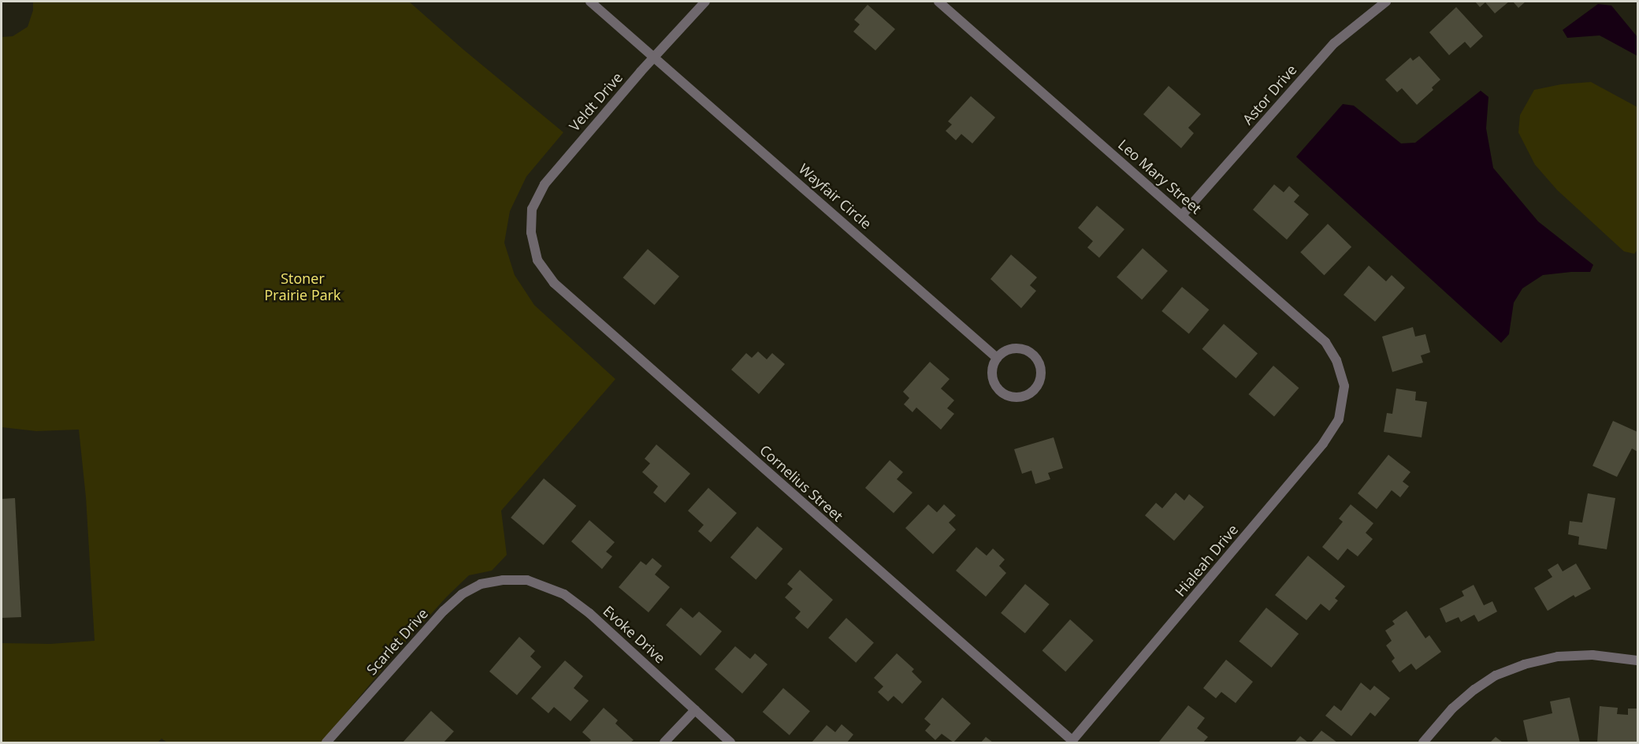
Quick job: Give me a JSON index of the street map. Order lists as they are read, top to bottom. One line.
{"streets":{"street":["Astor Drive","Veldt Drive","Leo Mary Street","Wayfair Circle","Cornelius Street","Hialeah Drive","Evoke Drive","Scarlet Drive"]},"crossings":[["Astor Drive","Leo Mary Street"],["Veldt Drive","Wayfair Circle"],["Veldt Drive","Cornelius Street"],["Leo Mary Street","Hialeah Drive"],["Cornelius Street","Hialeah Drive"],["Evoke Drive","Scarlet Drive"]],"parks":["Stoner Prairie Park"]}
